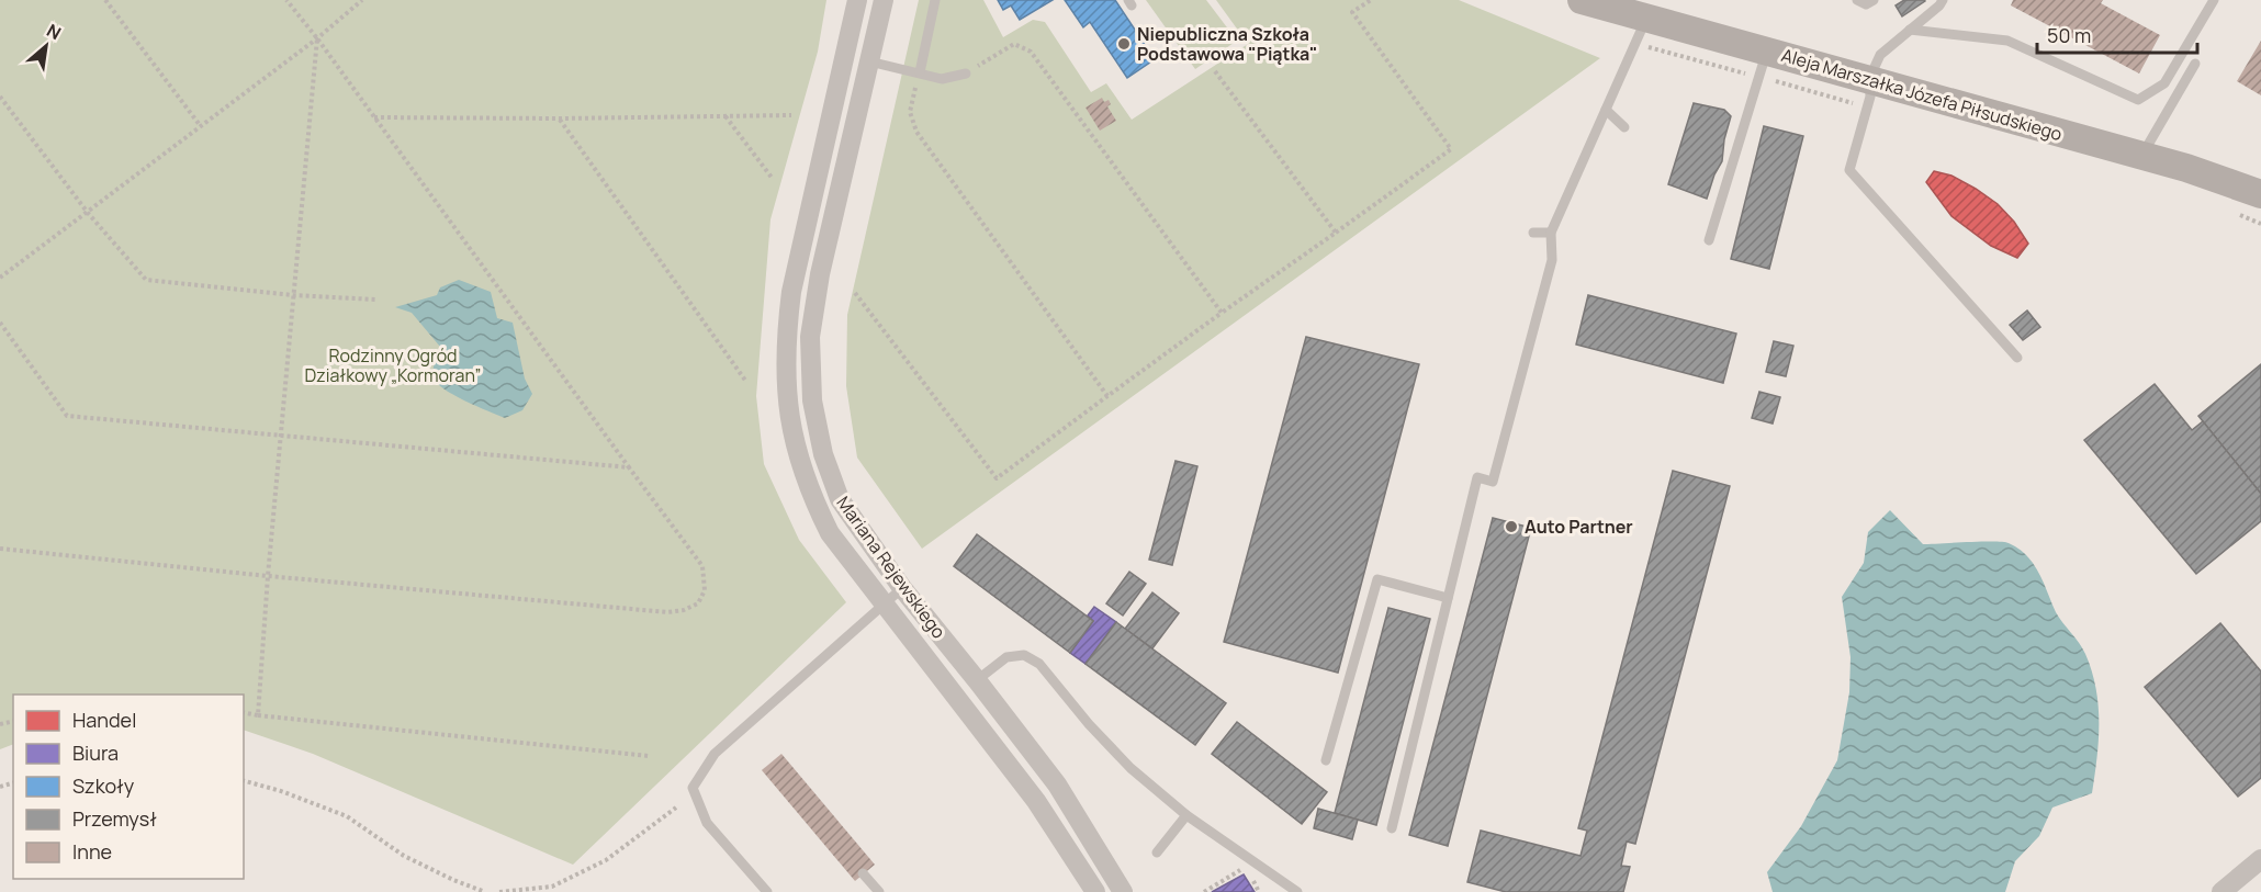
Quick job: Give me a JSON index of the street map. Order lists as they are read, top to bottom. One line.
{"streets":{"street":["Aleja Marszałka Józefa Piłsudskiego","Mariana Rejewskiego"]},"parks":["Rodzinny Ogród Działkowy „Kormoran”"],"places":["Niepubliczna Szkoła Podstawowa \"Piątka\"","Auto Partner"],"legend":["Handel","Biura","Szkoły","Przemysł","Inne"],"scale_bar":"50 m","north":"top right"}
